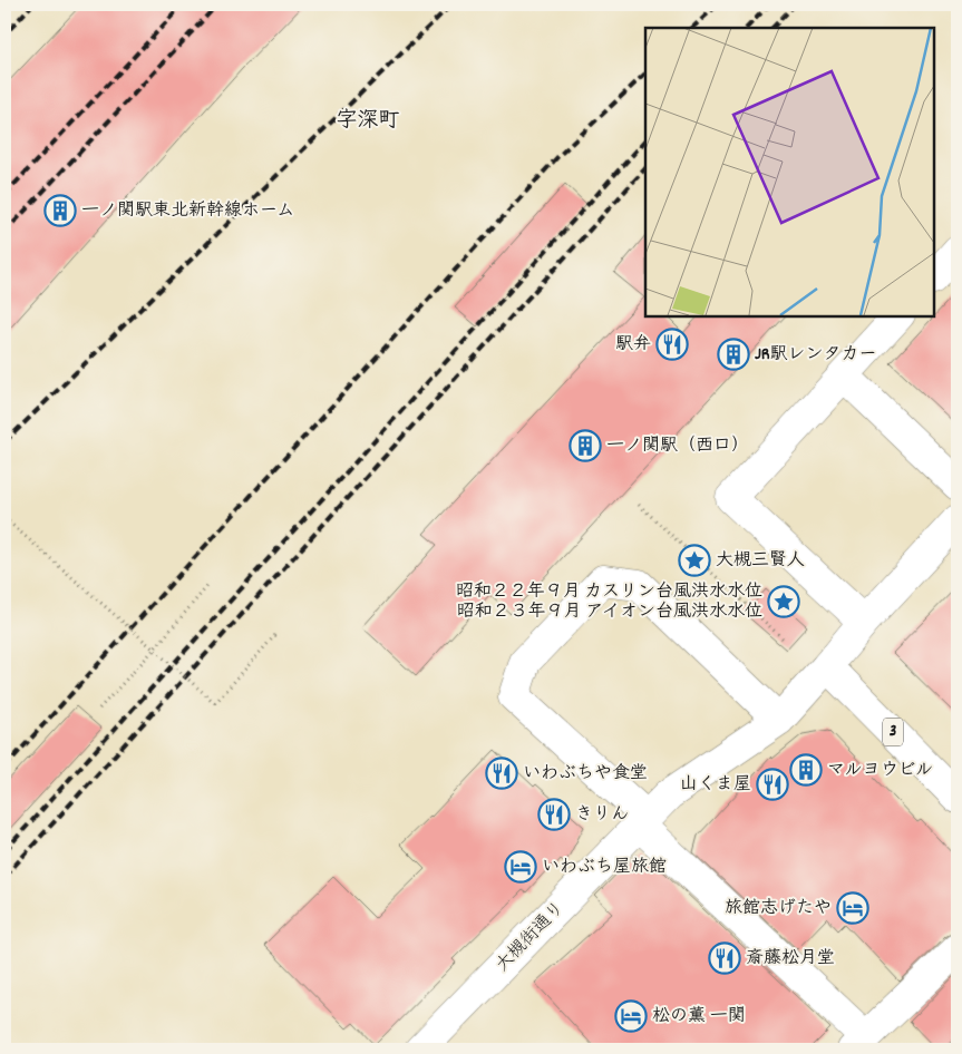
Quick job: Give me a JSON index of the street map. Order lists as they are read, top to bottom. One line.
{"streets":{"street":["3","大槻街通り"]},"crossings":[["3","大槻街通り"]],"districts":["字深町"],"places":{"building":["一ノ関駅東北新幹線ホーム","JR駅レンタカー","一ノ関駅（西口）","マルヨウビル"],"restaurant":["駅弁","いわぶちや食堂","山くま屋","きりん","斎藤松月堂"],"place":["大槻三賢人","昭和２２年９月 カスリン台風洪水水位 昭和２３年９月 アイオン台風洪水水位"],"hotel":["いわぶち屋旅館","旅館志げたや","松の薫 一関"]}}
